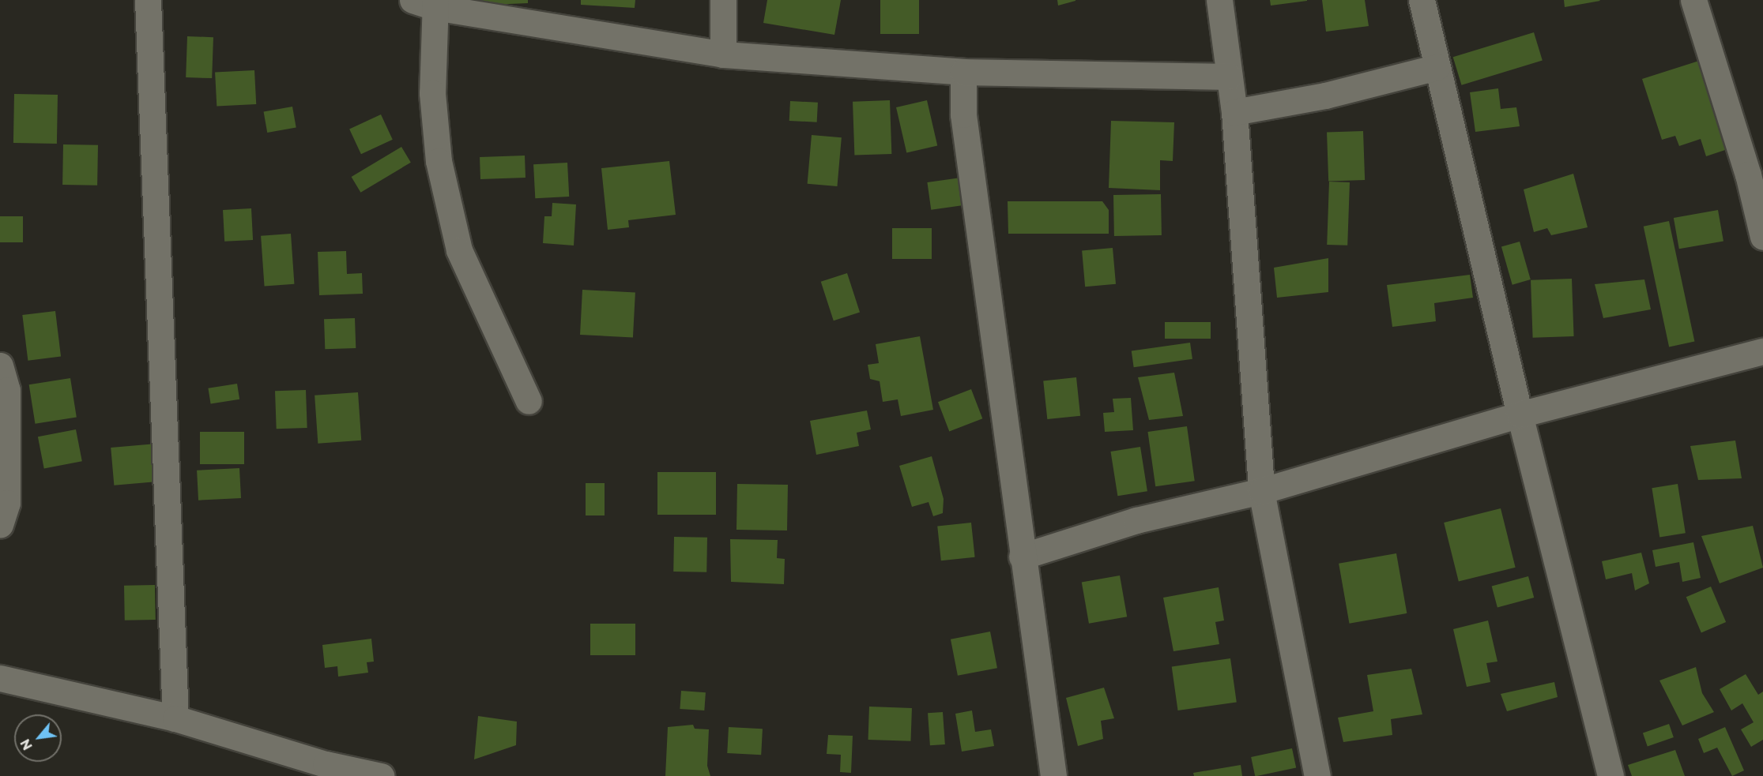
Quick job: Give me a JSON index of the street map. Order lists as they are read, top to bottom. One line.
{"north":"bottom left"}
